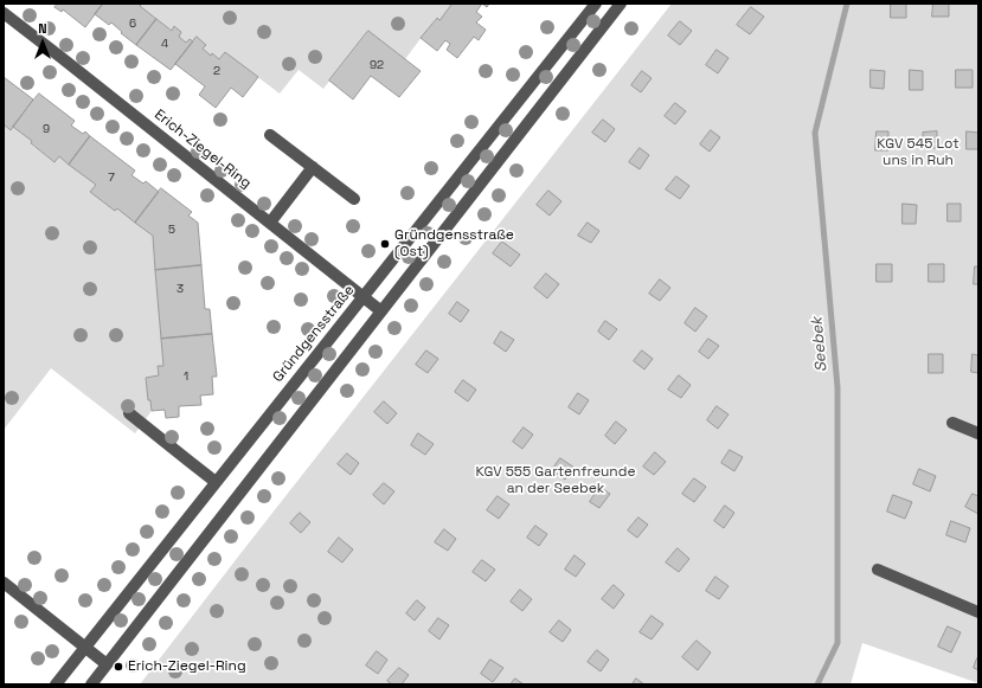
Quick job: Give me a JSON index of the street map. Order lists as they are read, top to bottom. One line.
{"streets":{"street":["Erich-Ziegel-Ring","Gründgensstraße"]},"crossings":[["Erich-Ziegel-Ring","Gründgensstraße"]],"water":["Seebek"],"parks":["KGV 545 Lot uns in Ruh","KGV 555 Gartenfreunde an der Seebek"],"places":["Gründgensstraße (Ost)","Erich-Ziegel-Ring"],"house_numbers":["6","4","92","2","9","7","5","3","1"],"north":"top"}
